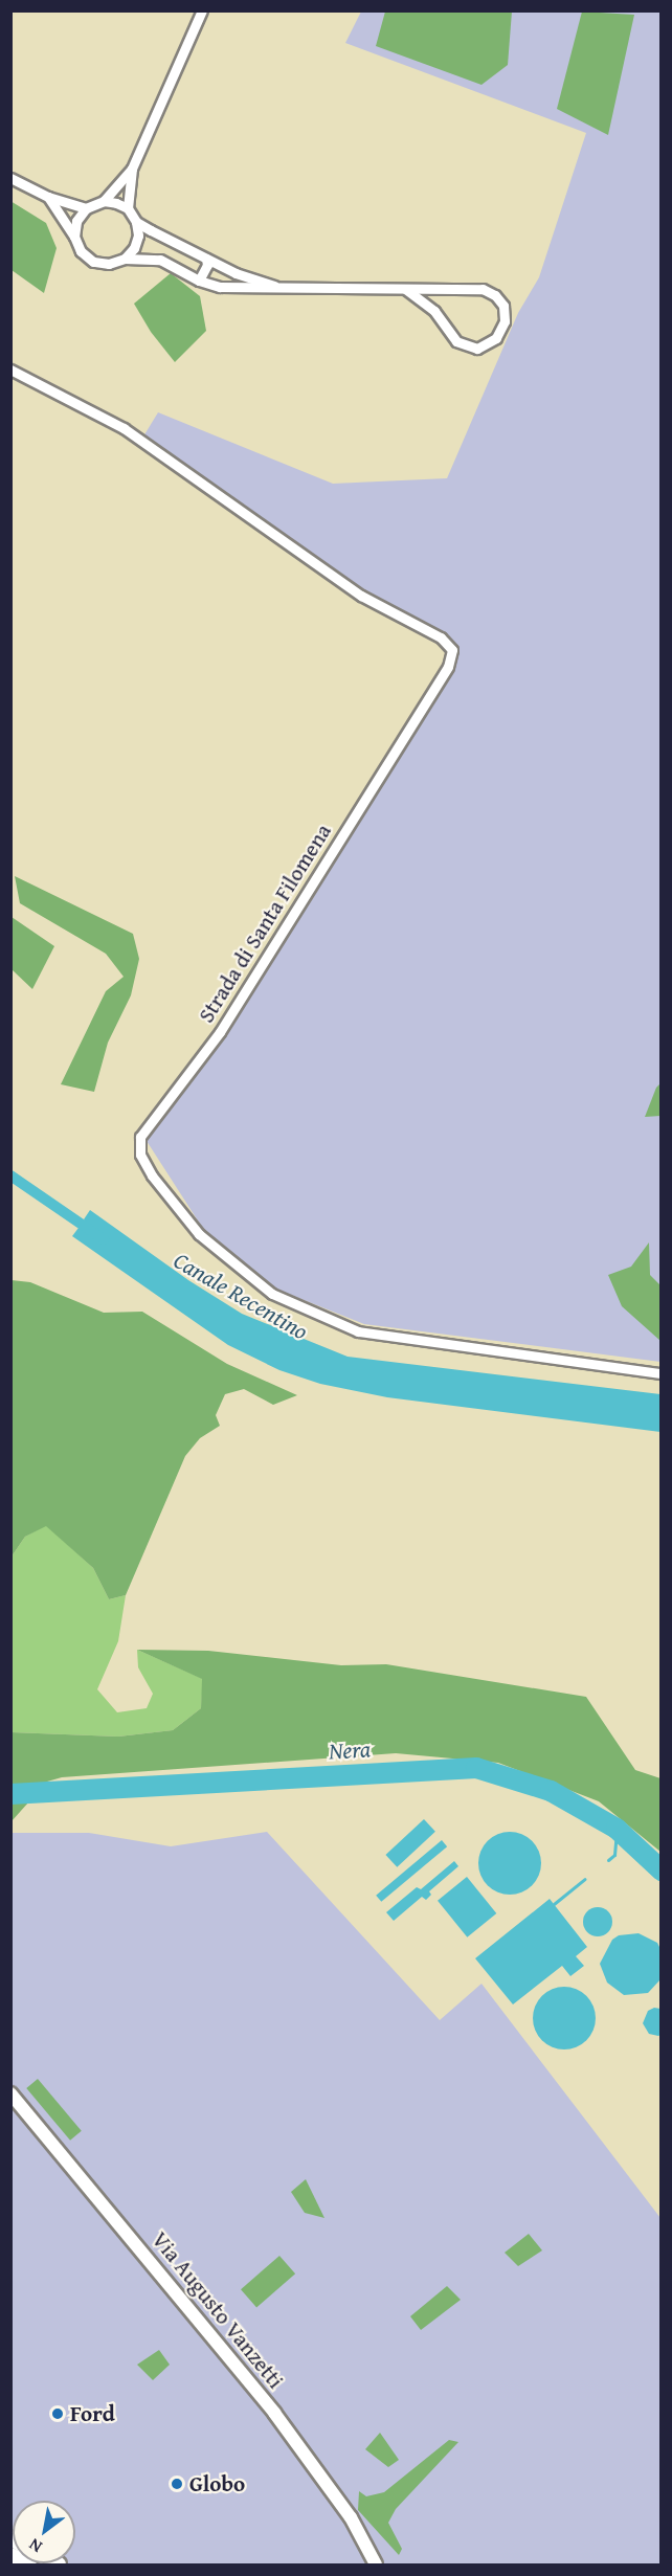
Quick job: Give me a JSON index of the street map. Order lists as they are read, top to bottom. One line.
{"streets":{"street":["Strada di Santa Filomena","Via Augusto Vanzetti"]},"water":["Canale Recentino","Nera"],"places":["Ford","Globo"],"north":"bottom left"}
